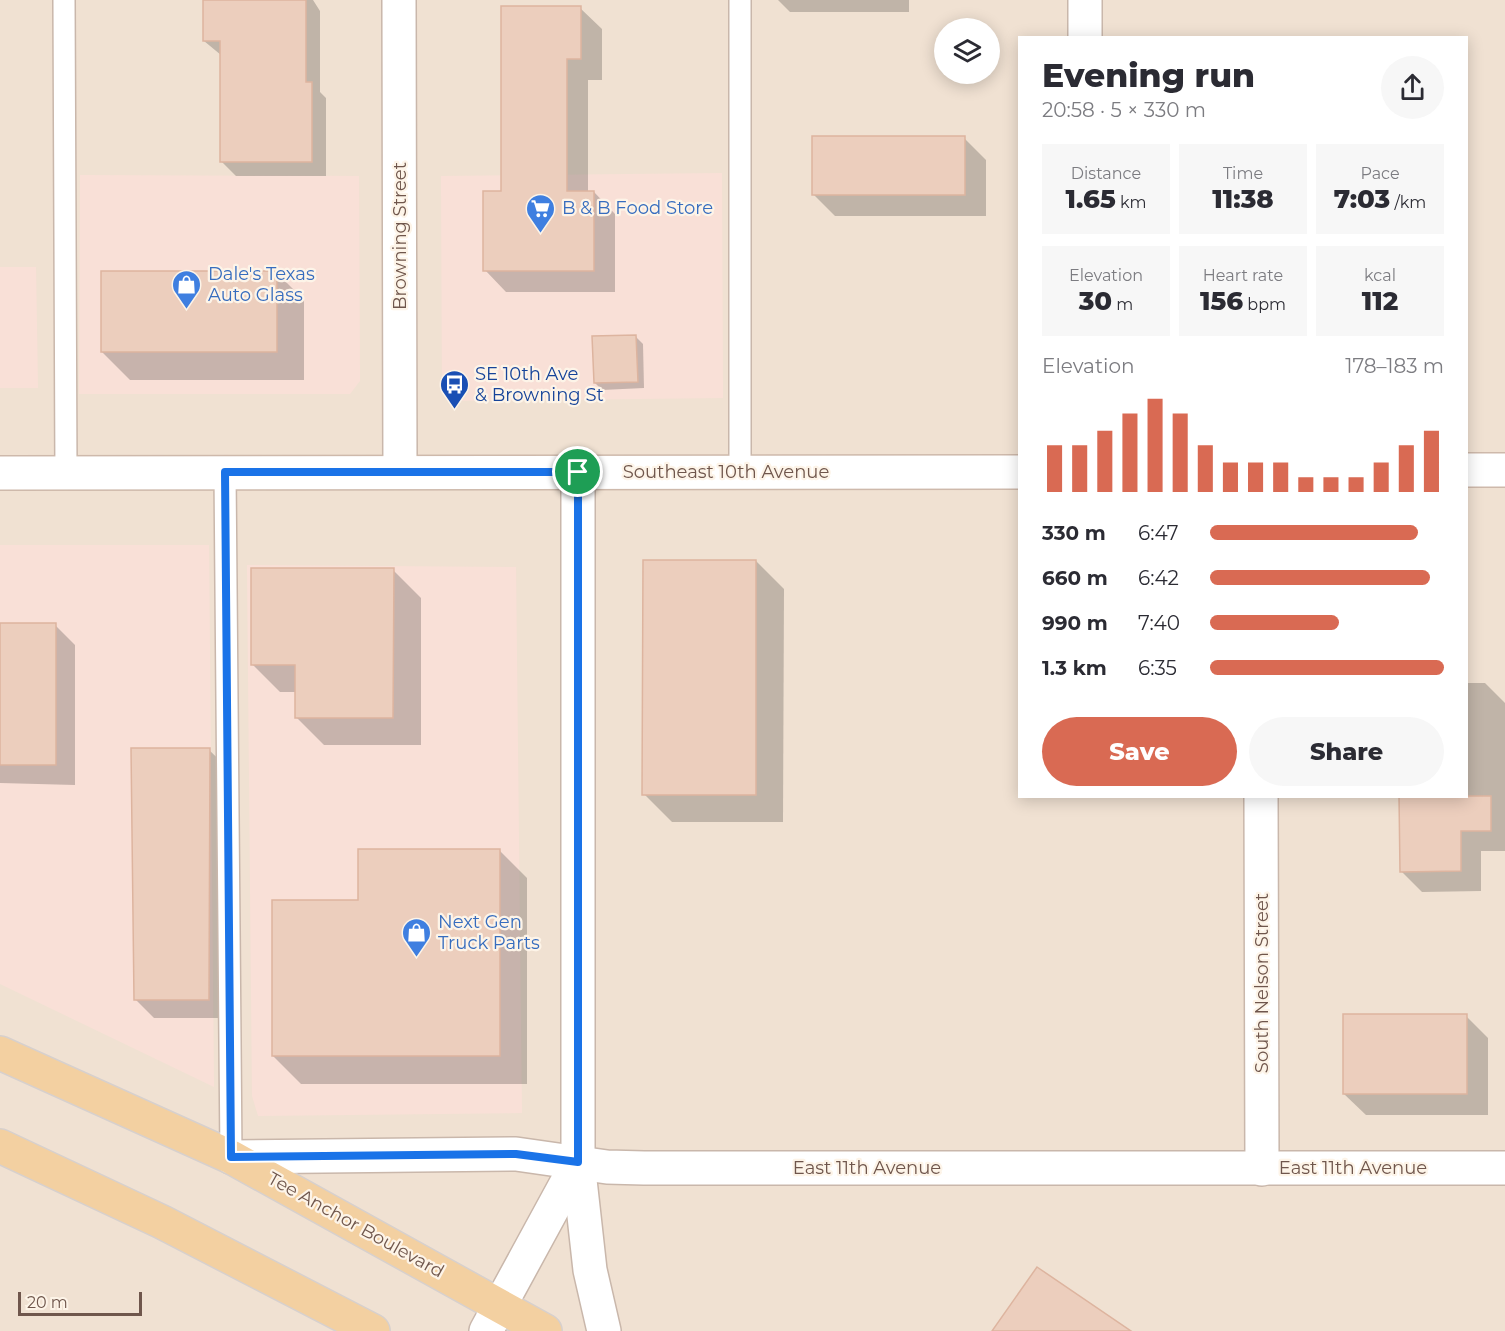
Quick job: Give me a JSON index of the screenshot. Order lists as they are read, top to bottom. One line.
{"streets":{"main road":["Tee Anchor Boulevard"],"street":["Browning Street","Southeast 10th Avenue","South Nelson Street","East 11th Avenue"]},"crossings":[["Browning Street","Southeast 10th Avenue"],["South Nelson Street","East 11th Avenue"],["East 11th Avenue","Tee Anchor Boulevard"]],"places":{"supermarket":["B & B Food Store"],"shop":["Dale's Texas Auto Glass","Next Gen Truck Parts"],"bus stop":["SE 10th Ave & Browning St"]},"scale_bar":"20 m","page":{"heading":["Evening run","20:58 · 5 × 330 m"],"stats":[["Distance","1.65 km"],["Time","11:38"],["Pace","7:03 /km"],["Elevation","30 m"],["Heart rate","156 bpm"],["kcal","112"]],"chart":["Elevation","178–183 m"],"list":[{"name":"330 m","note":"6:47"},{"name":"660 m","note":"6:42"},{"name":"990 m","note":"7:40"},{"name":"1.3 km","note":"6:35"}],"buttons":["Save","Share"],"scale":"20 m"}}
